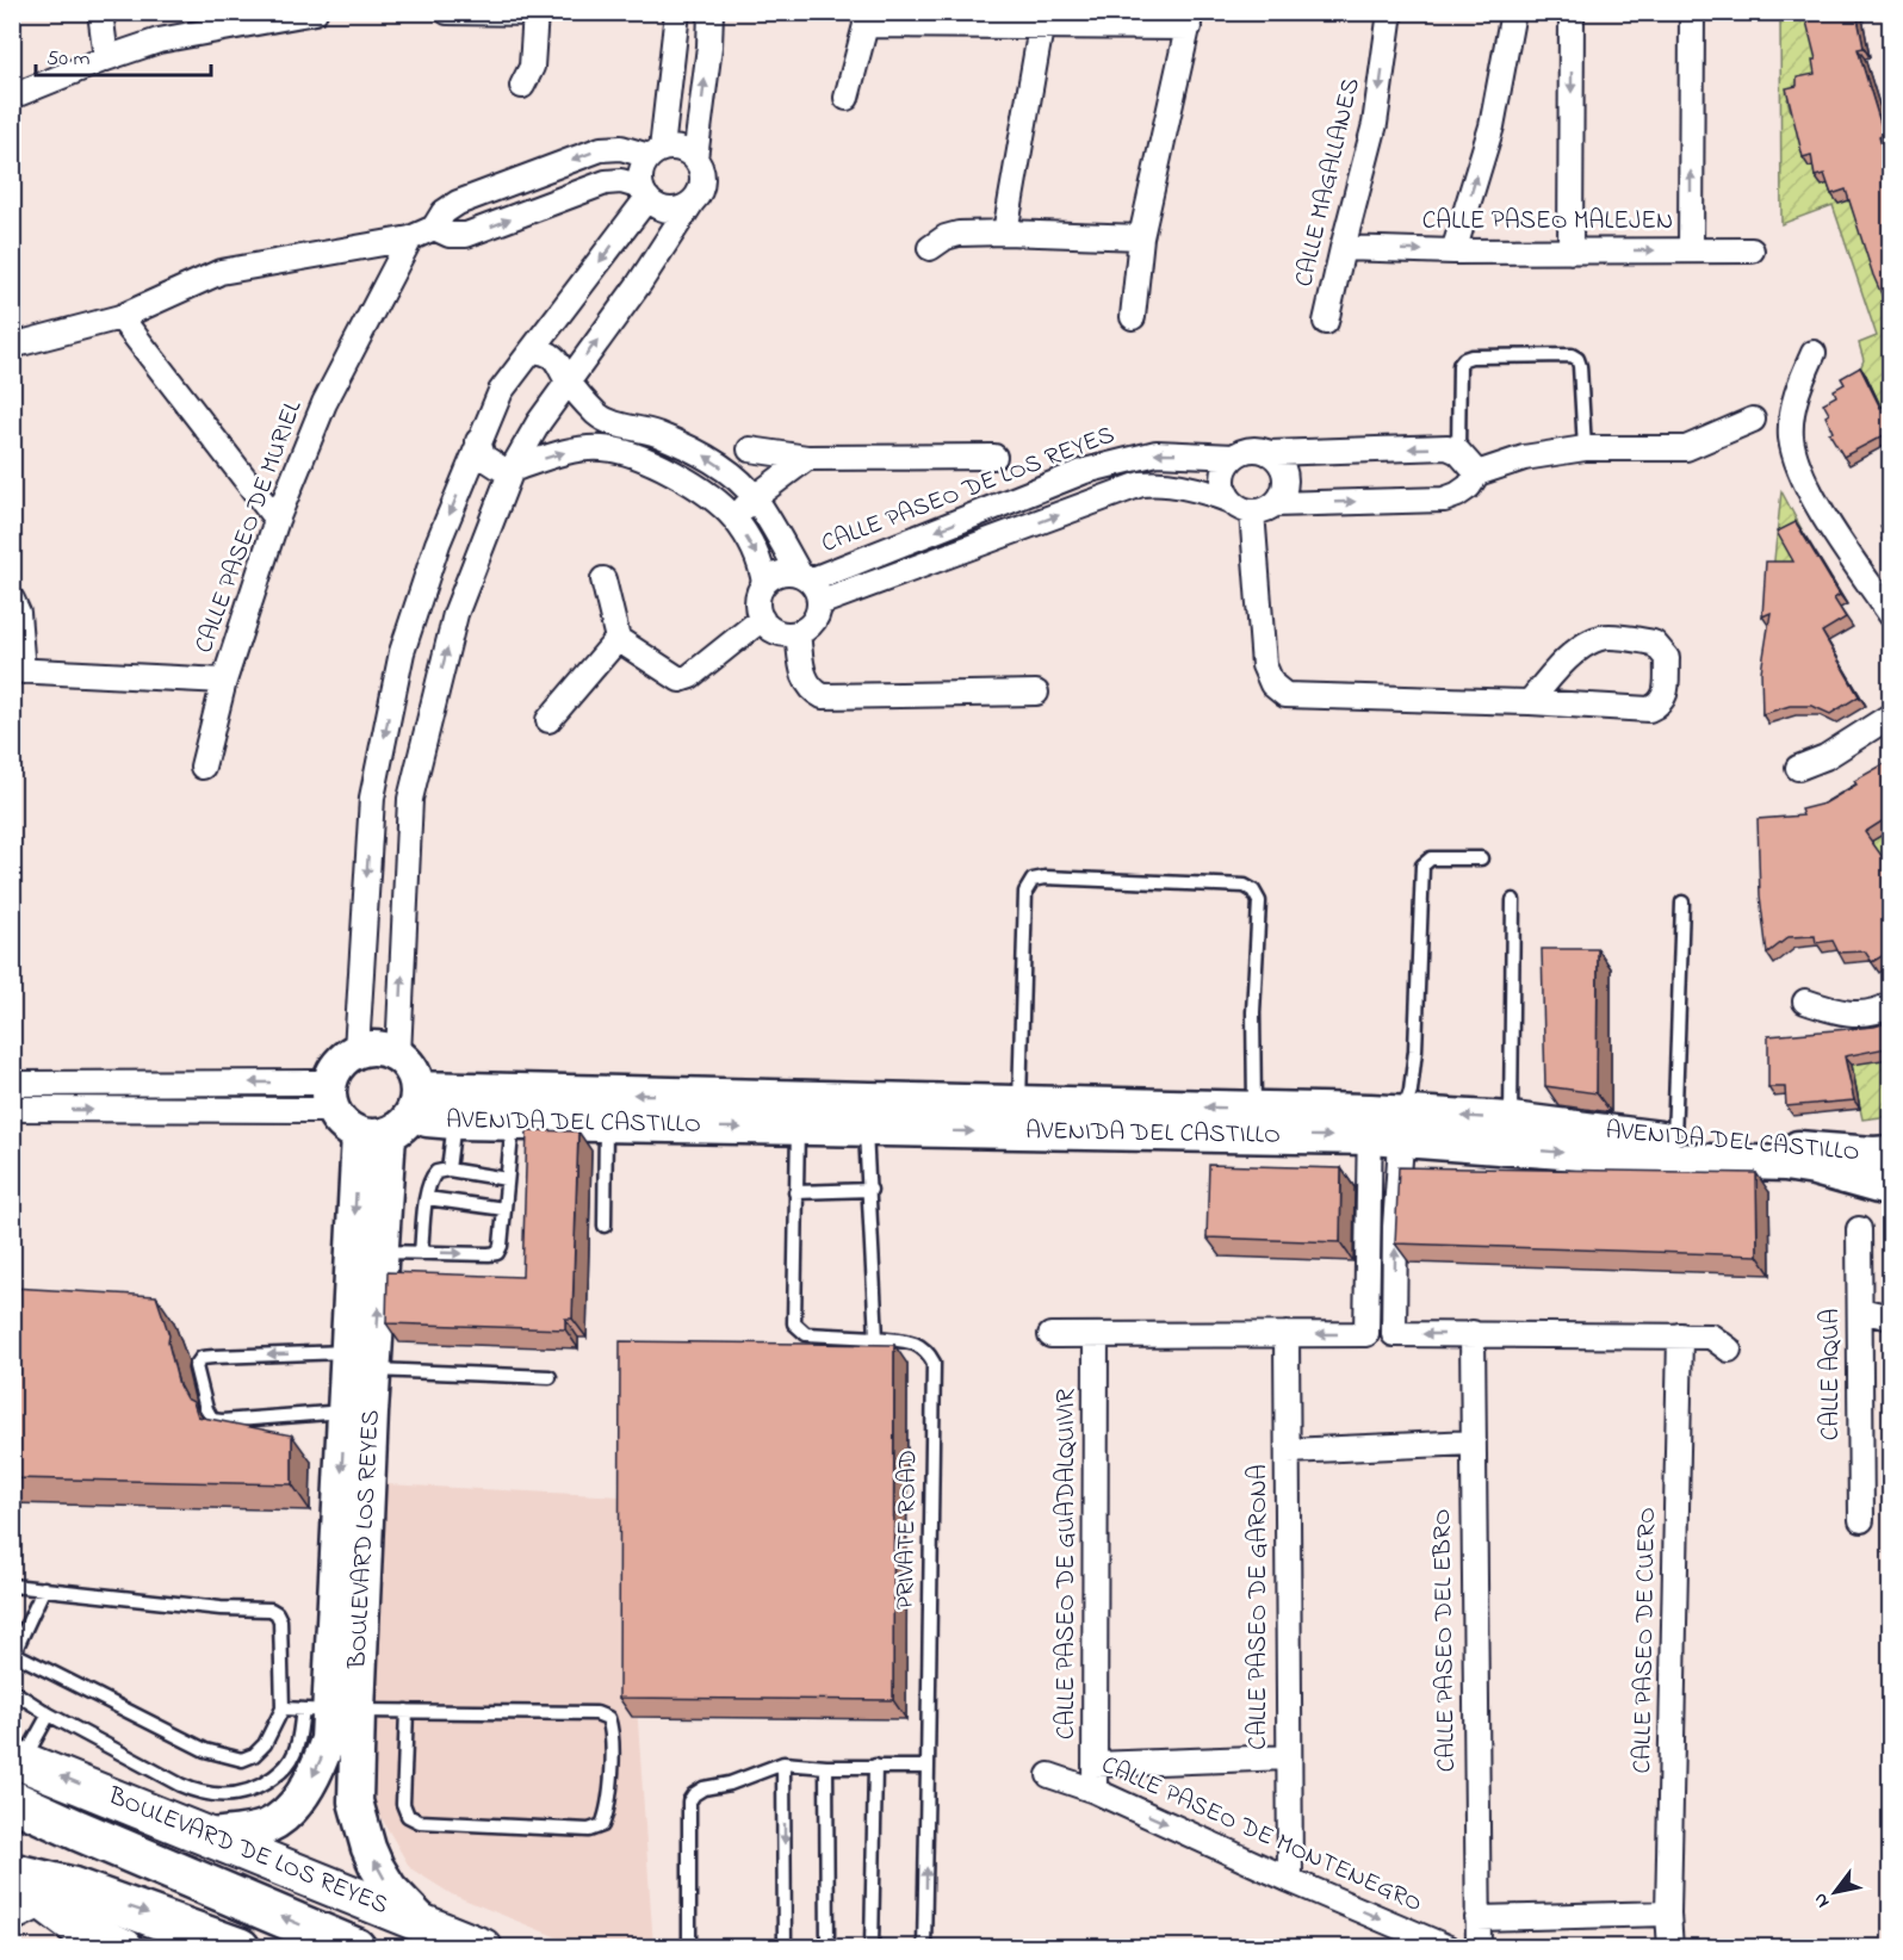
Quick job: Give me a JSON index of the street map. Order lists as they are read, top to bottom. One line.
{"streets":{"main road":["AVENIDA DEL CASTILLO","BOULEVARD LOS REYES","BOULEVARD DE LOS REYES"],"street":["CALLE MAGALLANES","CALLE PASEO MALEJEN","CALLE PASEO DE LOS REYES","CALLE PASEO DE MURIEL","CALLE AQUA","CALLE PASEO DE GUADALQUIVIR","CALLE PASEO DE GARONA","CALLE PASEO DEL EBRO","CALLE PASEO DE CUERO","CALLE PASEO DE MONTENEGRO"],"lane":["PRIVATE ROAD"]},"crossings":[["CALLE MAGALLANES","CALLE PASEO MALEJEN"],["AVENIDA DEL CASTILLO","PRIVATE ROAD"],["AVENIDA DEL CASTILLO","BOULEVARD LOS REYES"],["BOULEVARD LOS REYES","BOULEVARD DE LOS REYES"],["CALLE PASEO DE GUADALQUIVIR","CALLE PASEO DE MONTENEGRO"],["CALLE PASEO DE GARONA","CALLE PASEO DE MONTENEGRO"]],"one_way":["CALLE PASEO DE MONTENEGRO"],"scale_bar":"50 m","north":"bottom left"}
